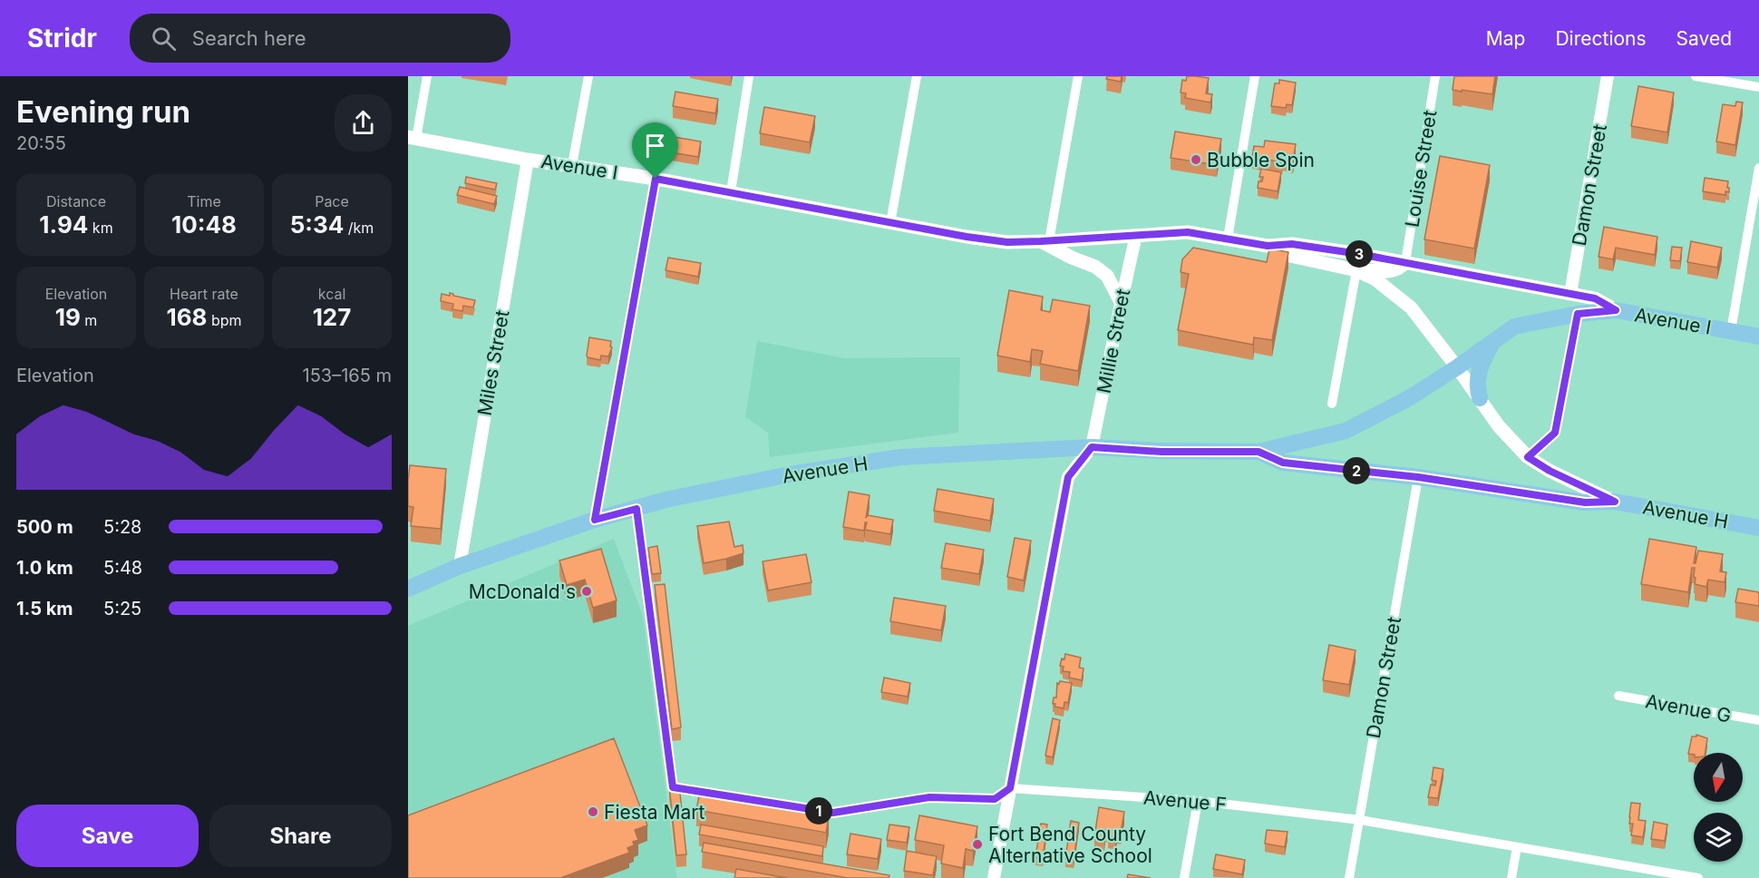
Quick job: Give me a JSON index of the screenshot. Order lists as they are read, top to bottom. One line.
{"streets":{"main road":["Avenue I","Avenue H"],"street":["Louise Street","Damon Street","Millie Street","Miles Street","Avenue G","Avenue F"]},"crossings":[["Avenue I","Louise Street"],["Avenue I","Damon Street"],["Avenue I","Millie Street"],["Avenue I","Miles Street"],["Avenue I","Avenue H"],["Damon Street","Avenue H"],["Damon Street","Avenue F"],["Millie Street","Avenue H"],["Miles Street","Avenue H"],["Avenue H","Avenue F"]],"places":["Bubble Spin","McDonald's","Fiesta Mart","Fort Bend County Alternative School"],"north":"bottom","page":{"header":"Stridr","search":"Search here","nav":["Map","Directions","Saved"],"heading":["Evening run","20:55"],"stats":[["Distance","1.94 km"],["Time","10:48"],["Pace","5:34 /km"],["Elevation","19 m"],["Heart rate","168 bpm"],["kcal","127"]],"pins":["3","2","1"],"chart":["Elevation","153–165 m"],"list":[{"name":"500 m","note":"5:28"},{"name":"1.0 km","note":"5:48"},{"name":"1.5 km","note":"5:25"}],"buttons":["Save","Share"]}}
